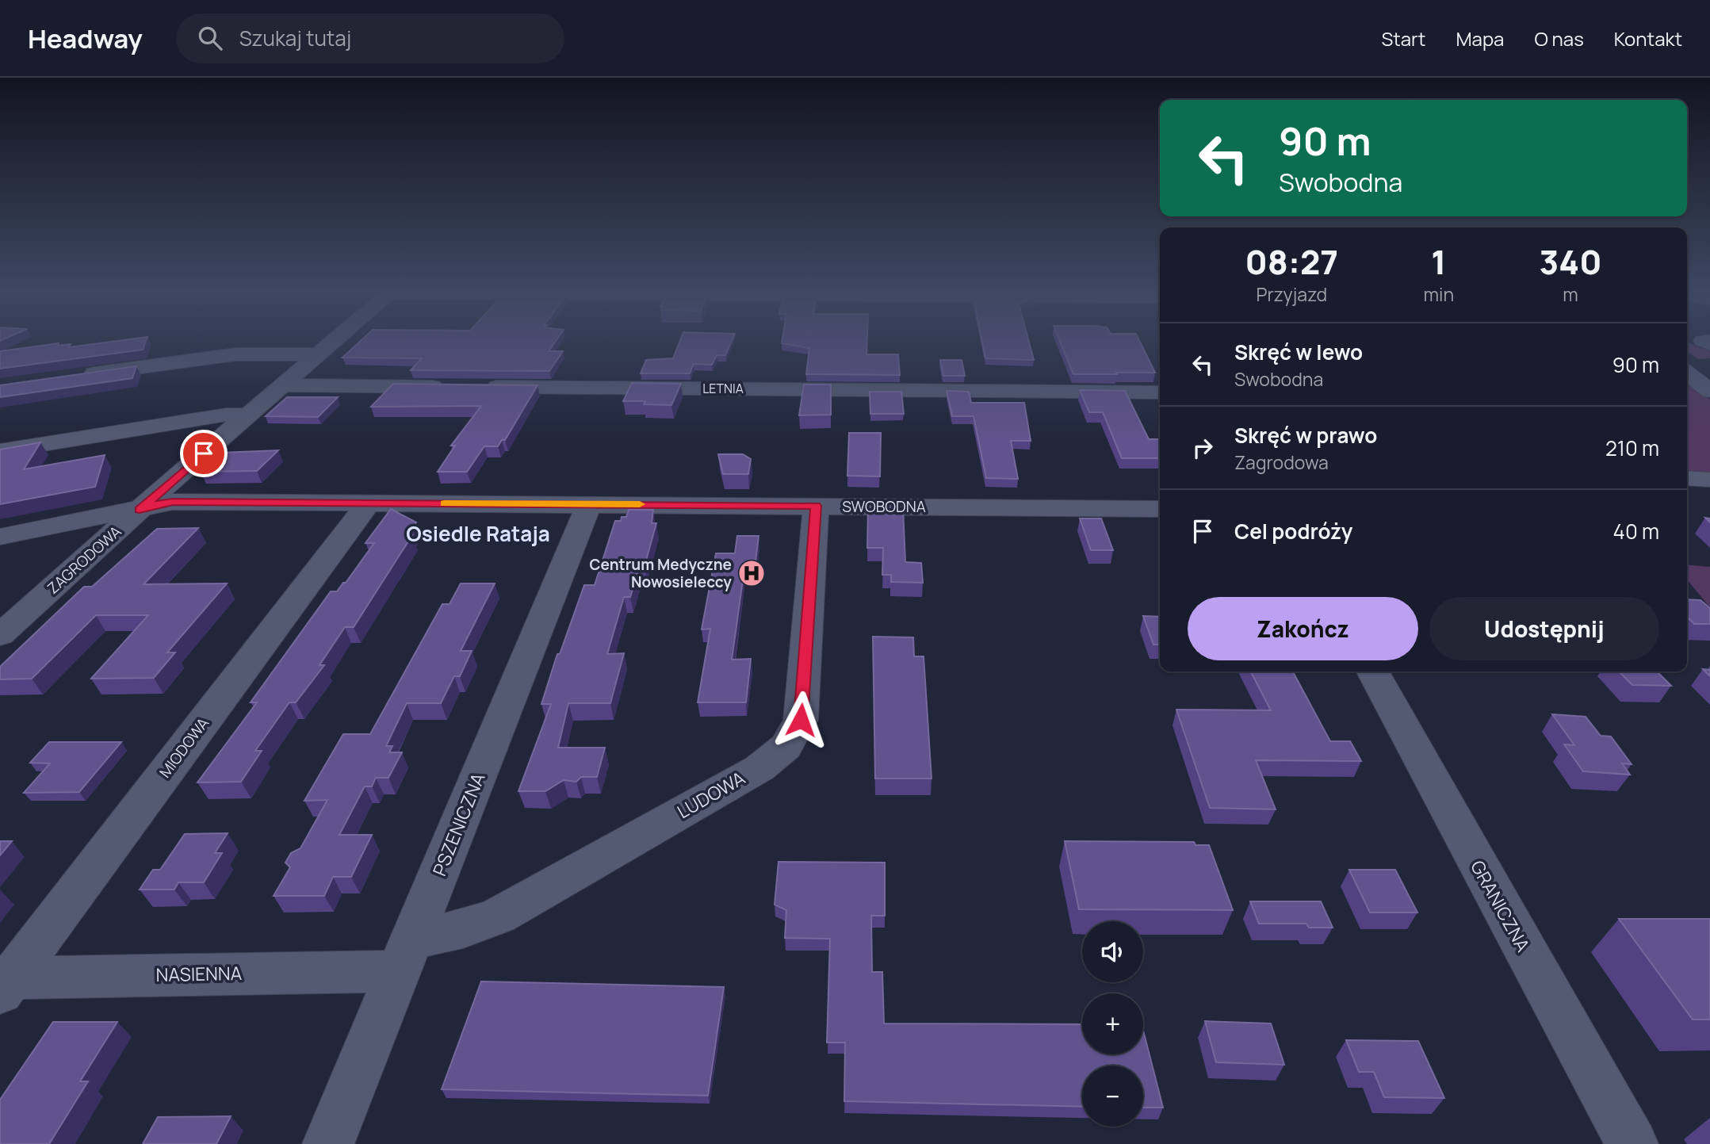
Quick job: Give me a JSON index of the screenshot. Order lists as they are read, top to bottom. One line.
{"streets":{"street":["LETNIA","SWOBODNA","ZAGRODOWA","MIODOWA","LUDOWA","PSZENICZNA","GRANICZNA","NASIENNA"]},"crossings":[["SWOBODNA","ZAGRODOWA"],["SWOBODNA","MIODOWA"],["SWOBODNA","LUDOWA"],["SWOBODNA","PSZENICZNA"],["MIODOWA","NASIENNA"],["LUDOWA","PSZENICZNA"],["LUDOWA","NASIENNA"],["PSZENICZNA","NASIENNA"]],"districts":["Osiedle Rataja"],"places":{"hospital":["Centrum Medyczne Nowosieleccy"]},"page":{"header":"Headway","search":"Szukaj tutaj","nav":["Start","Mapa","O nas","Kontakt"],"turn":["90 m","Swobodna"],"eta":["08:27","Przyjazd","1","min","340","m"],"list":[{"name":"Skręć w lewo","note":"Swobodna","value":"90 m"},{"name":"Skręć w prawo","note":"Zagrodowa","value":"210 m"},{"name":"Cel podróży","value":"40 m"}],"buttons":["Zakończ","Udostępnij"],"map_buttons":["+","−"]}}
